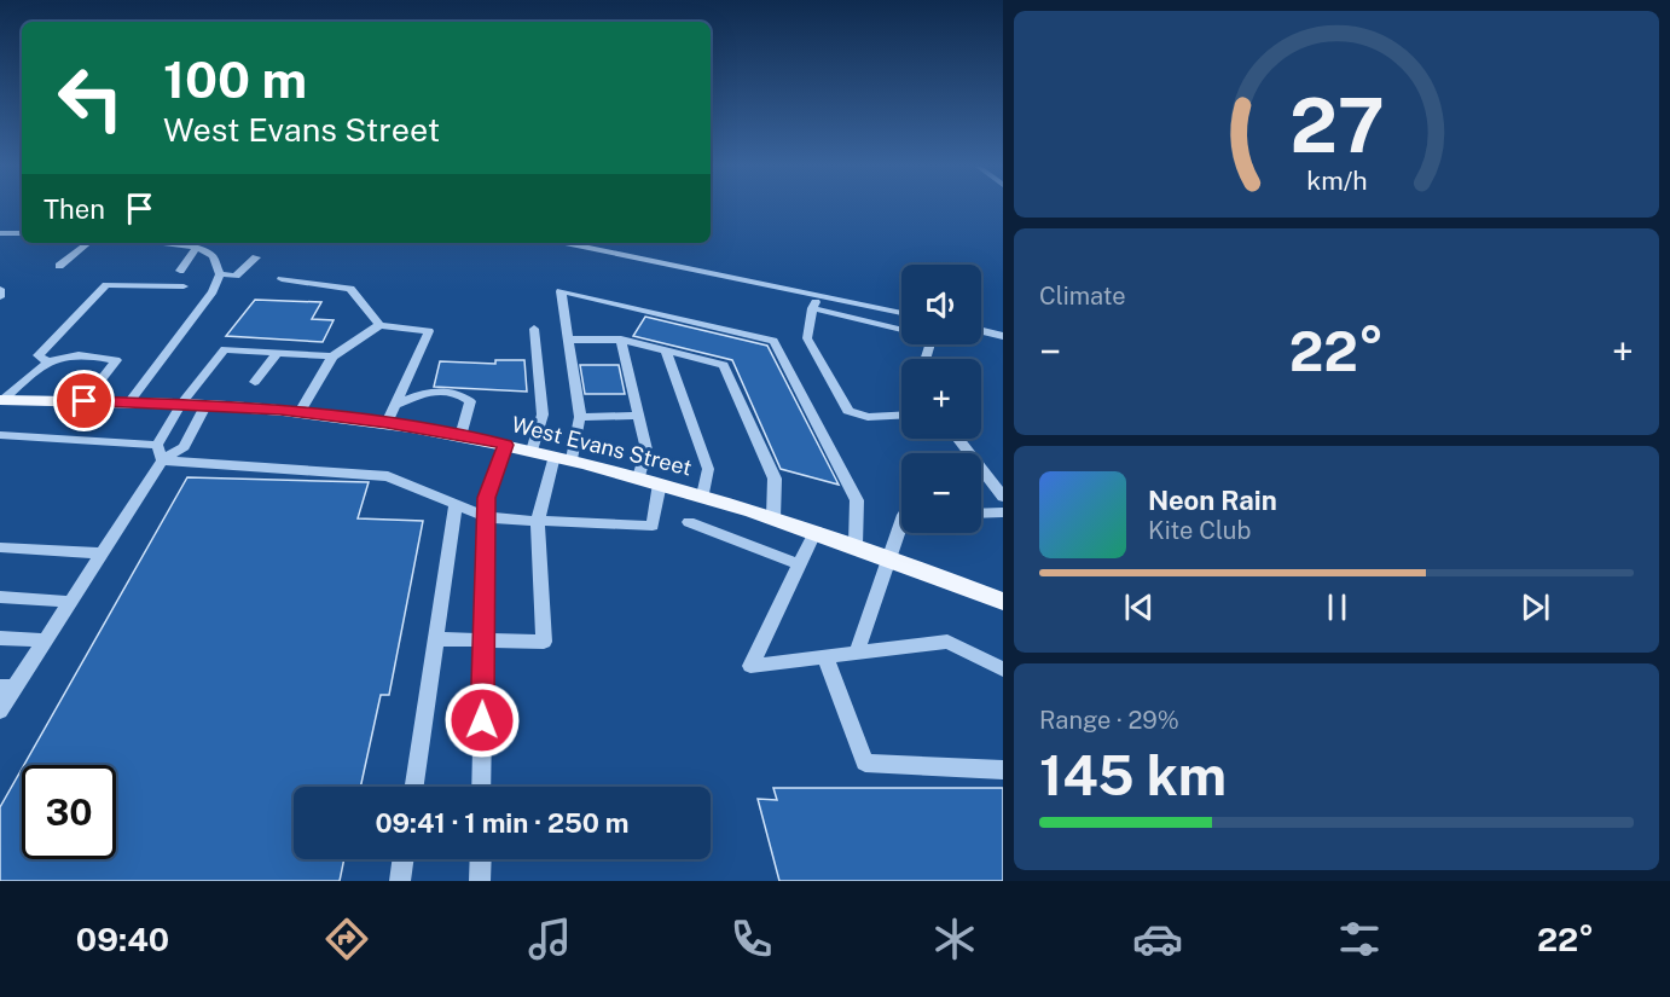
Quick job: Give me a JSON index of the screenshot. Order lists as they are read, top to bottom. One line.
{"streets":{"main road":["West Evans Street"]},"page":{"turn":["100 m","West Evans Street"],"then":"Then","tile":["Climate",["Range · 29%","145 km"]],"map_buttons":["+","−"],"heat":["−","22°","+"],"song":["Neon Rain","Kite Club"],"limit":"30","trip":"09:41 · 1 min · 250 m","tabs":["09:40","22°"],"gauge":["27","km/h"]}}
